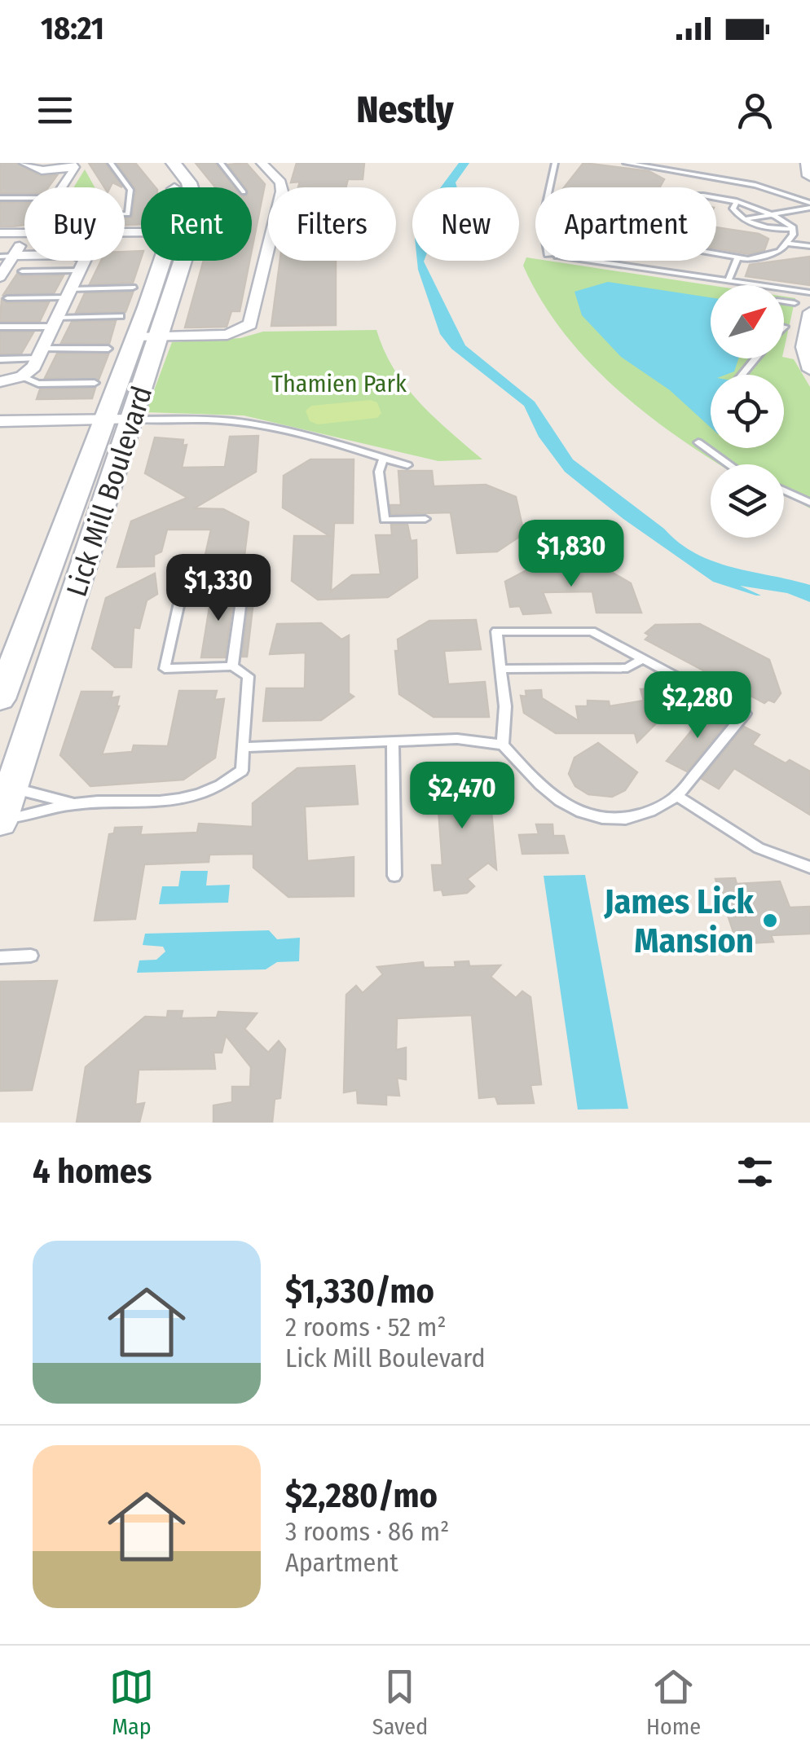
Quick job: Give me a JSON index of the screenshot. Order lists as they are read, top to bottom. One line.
{"streets":{"main road":["Lick Mill Boulevard"]},"parks":["Thamien Park"],"places":["James Lick Mansion"],"north":"top right","page":{"status":"18:21","header":"Nestly","chip":["Buy","Rent","Filters","New","Apartment"],"price":["$1,830","$1,330","$2,280","$2,470"],"heading":"4 homes","list":[{"name":"$1,330/mo","note":"2 rooms · 52 m² · Lick Mill Boulevard"},{"name":"$2,280/mo","note":"3 rooms · 86 m² · Apartment"}],"tabs":["Map","Saved","Home"]}}
